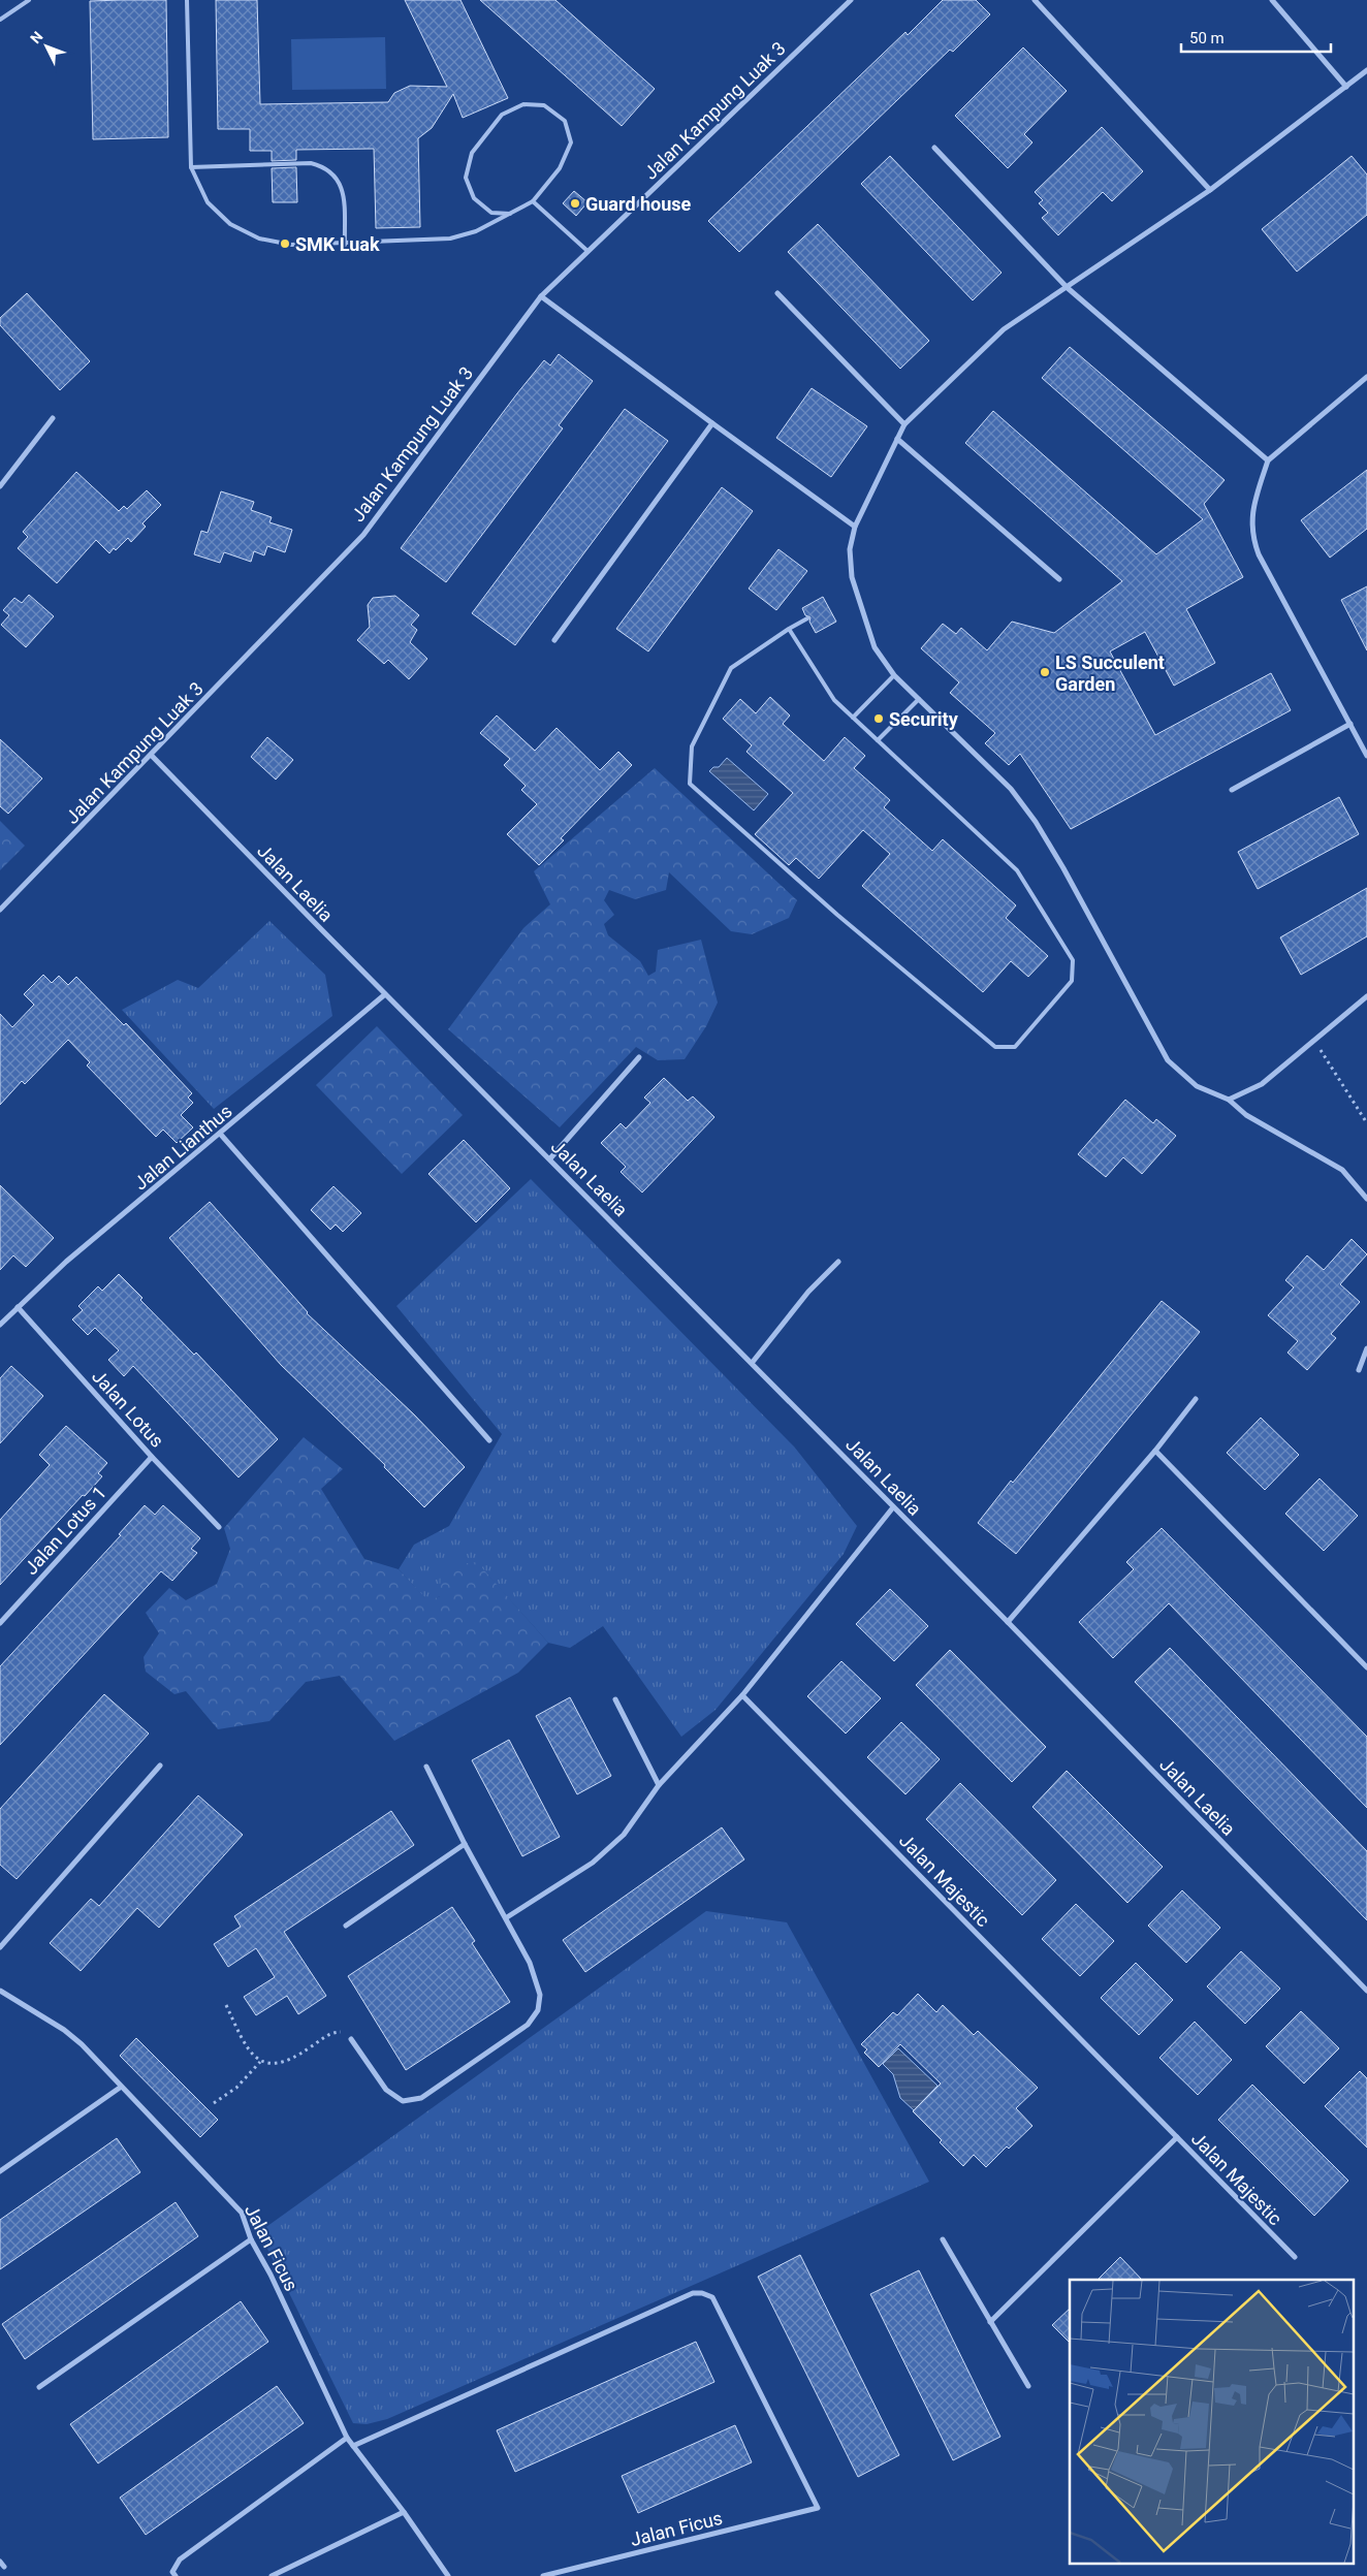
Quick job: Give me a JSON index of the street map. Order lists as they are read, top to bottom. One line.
{"streets":{"street":["Jalan Kampung Luak 3","Jalan Laelia","Jalan Lianthus","Jalan Lotus","Jalan Lotus 1","Jalan Majestic","Jalan Ficus"]},"crossings":[["Jalan Kampung Luak 3","Jalan Laelia"],["Jalan Laelia","Jalan Lianthus"],["Jalan Lianthus","Jalan Lotus"],["Jalan Lotus","Jalan Lotus 1"]],"places":["Guard house","SMK Luak","LS Succulent Garden","Security"],"scale_bar":"50 m","north":"top left"}
